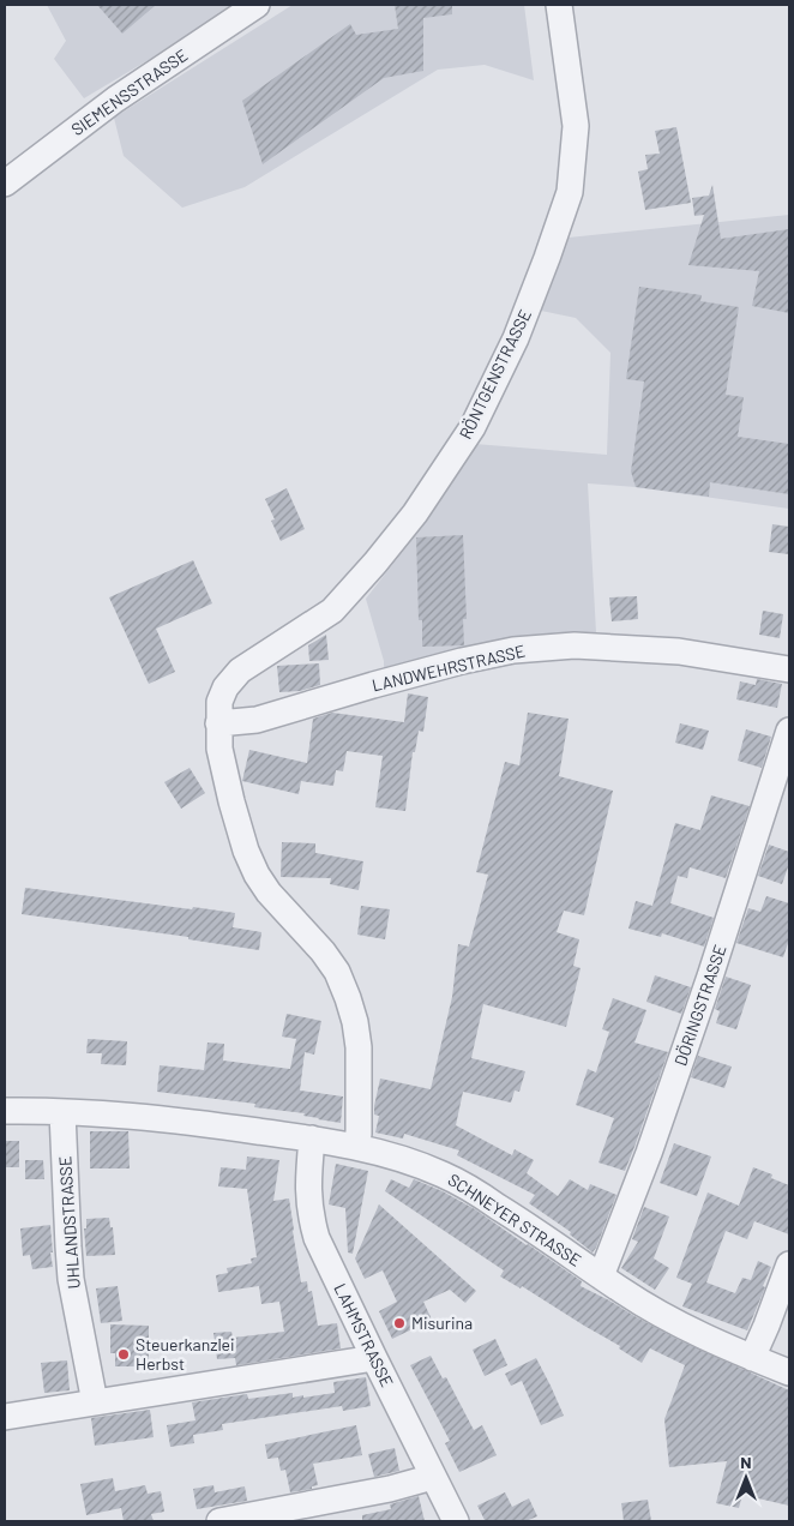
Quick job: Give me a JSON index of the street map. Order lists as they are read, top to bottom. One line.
{"streets":{"street":["SIEMENSSTRASSE","RÖNTGENSTRASSE","LANDWEHRSTRASSE","DÖRINGSTRASSE","SCHNEYER STRASSE","UHLANDSTRASSE","LAHMSTRASSE"]},"crossings":[["RÖNTGENSTRASSE","LANDWEHRSTRASSE"],["RÖNTGENSTRASSE","SCHNEYER STRASSE"],["DÖRINGSTRASSE","SCHNEYER STRASSE"],["SCHNEYER STRASSE","UHLANDSTRASSE"],["SCHNEYER STRASSE","LAHMSTRASSE"]],"places":["Misurina","Steuerkanzlei Herbst"],"north":"top"}
